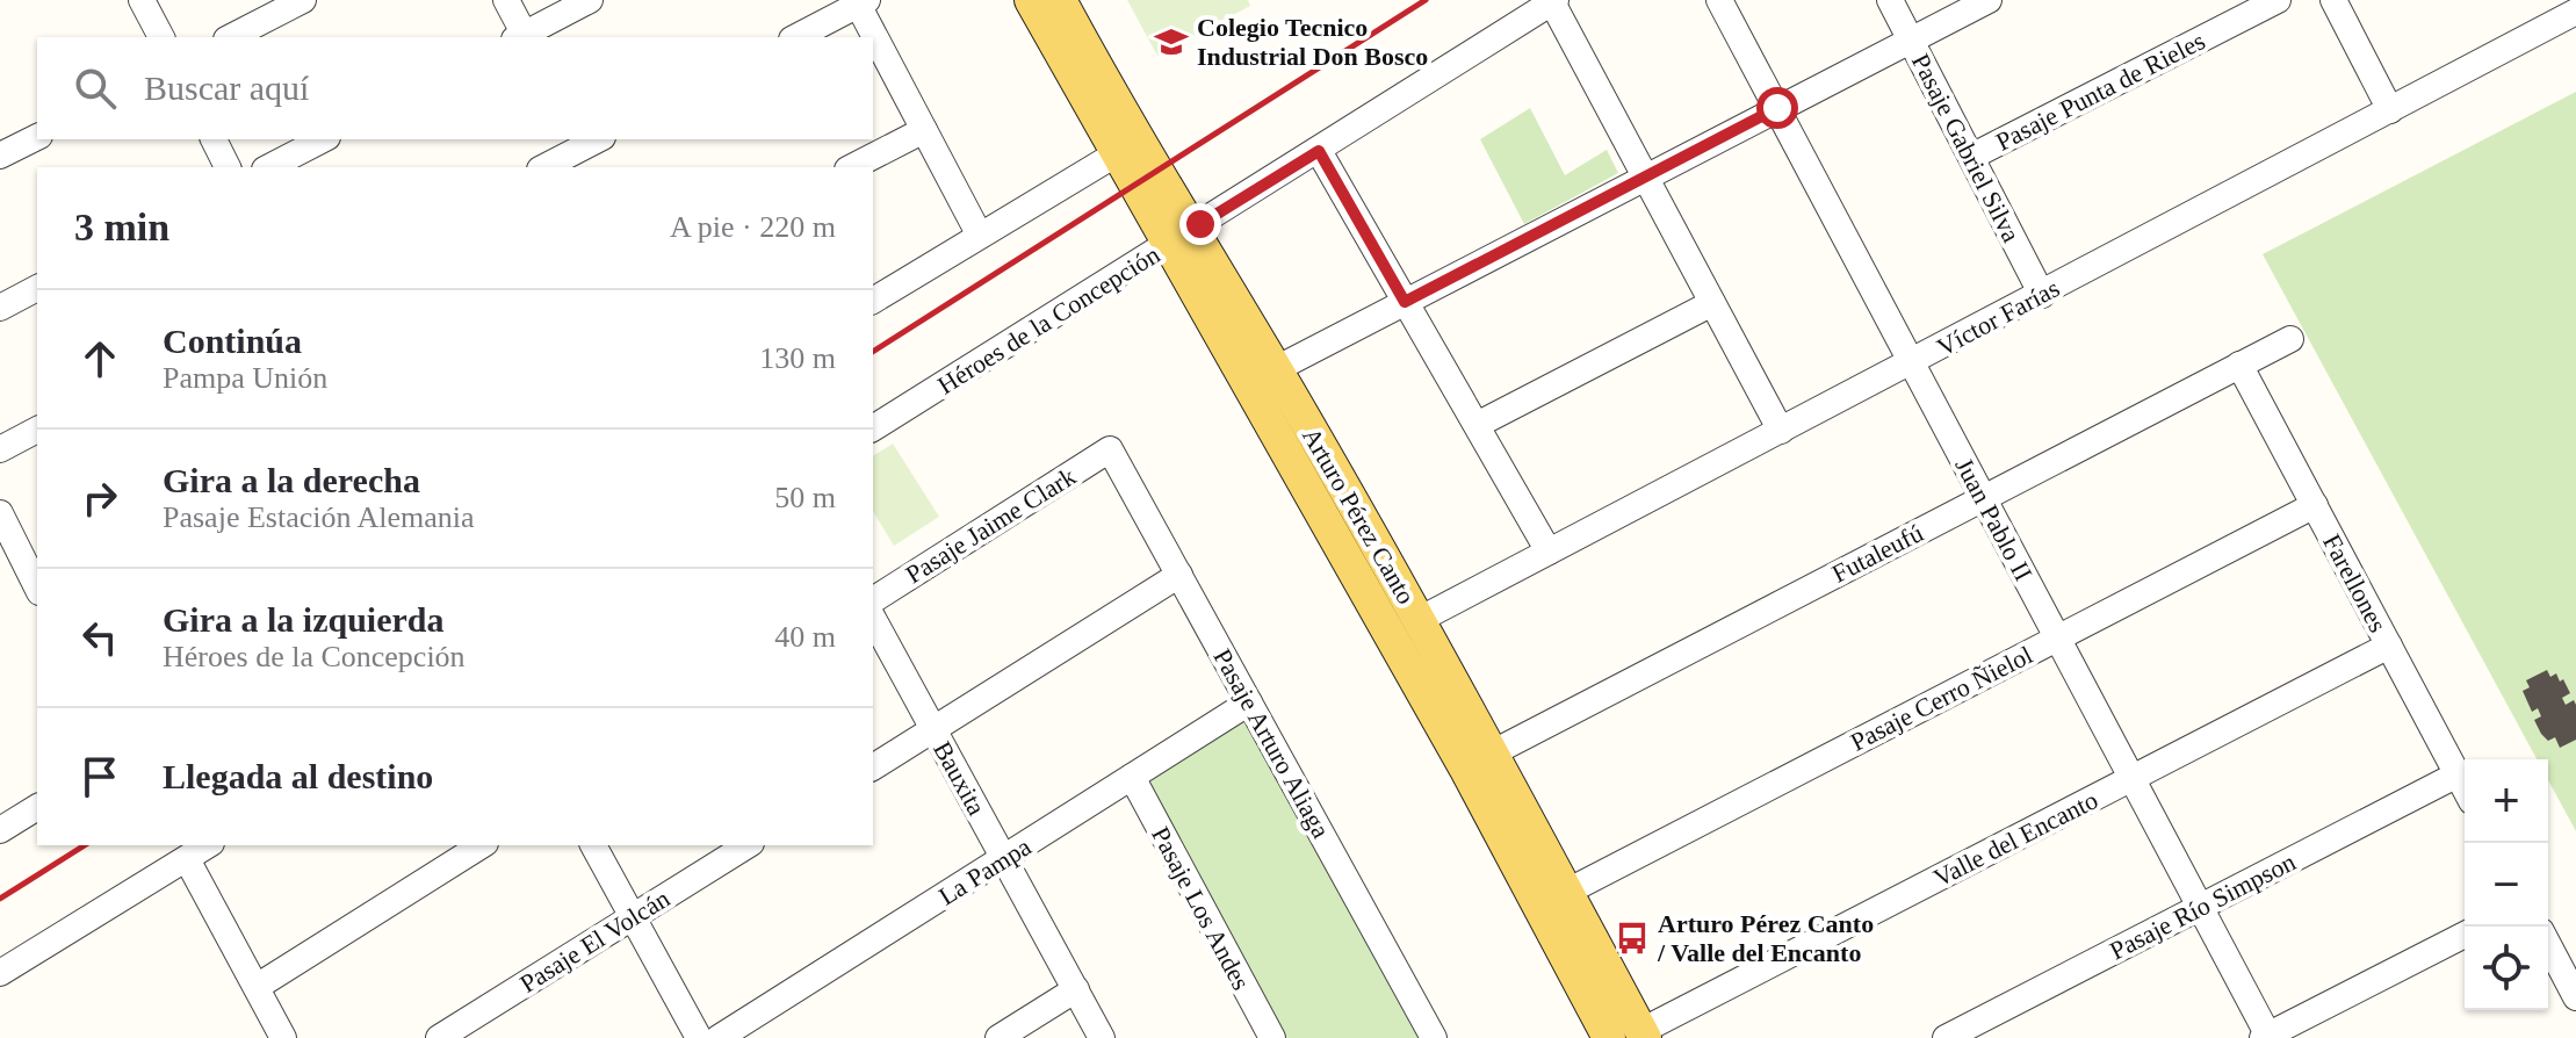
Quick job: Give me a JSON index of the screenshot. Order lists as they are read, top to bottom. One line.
{"streets":{"main road":["Arturo Pérez Canto"],"street":["Pasaje Punta de Rieles","Pasaje Gabriel Silva","Víctor Farías","Héroes de la Concepción","Juan Pablo II","Pasaje Jaime Clark","Futaleufú","Farellones","Pasaje Cerro Ñielol","Pasaje Arturo Aliaga","Bauxita","Valle del Encanto","La Pampa","Pasaje Río Simpson","Pasaje Los Andes","Pasaje El Volcán"]},"crossings":[["Pasaje Punta de Rieles","Pasaje Gabriel Silva"],["Pasaje Gabriel Silva","Víctor Farías"],["Víctor Farías","Arturo Pérez Canto"],["Víctor Farías","Juan Pablo II"],["Héroes de la Concepción","Arturo Pérez Canto"],["Arturo Pérez Canto","Futaleufú"],["Arturo Pérez Canto","Pasaje Cerro Ñielol"],["Arturo Pérez Canto","Valle del Encanto"],["Juan Pablo II","Futaleufú"],["Juan Pablo II","Pasaje Cerro Ñielol"],["Juan Pablo II","Valle del Encanto"],["Juan Pablo II","Pasaje Río Simpson"],["Pasaje Jaime Clark","Pasaje Arturo Aliaga"],["Futaleufú","Farellones"],["Farellones","Pasaje Cerro Ñielol"],["Farellones","Valle del Encanto"],["Farellones","Pasaje Río Simpson"],["Pasaje Arturo Aliaga","La Pampa"],["Bauxita","La Pampa"],["La Pampa","Pasaje Los Andes"]],"places":{"school or university":["Colegio Tecnico Industrial Don Bosco"],"bus stop":["Arturo Pérez Canto / Valle del Encanto"]},"page":{"search":"Buscar aquí","heading":["3 min","A pie · 220 m"],"list":[["Continúa","Pampa Unión","130 m"],["Gira a la derecha","Pasaje Estación Alemania","50 m"],["Gira a la izquierda","Héroes de la Concepción","40 m"],"Llegada al destino"],"map_buttons":["+","−"]}}
